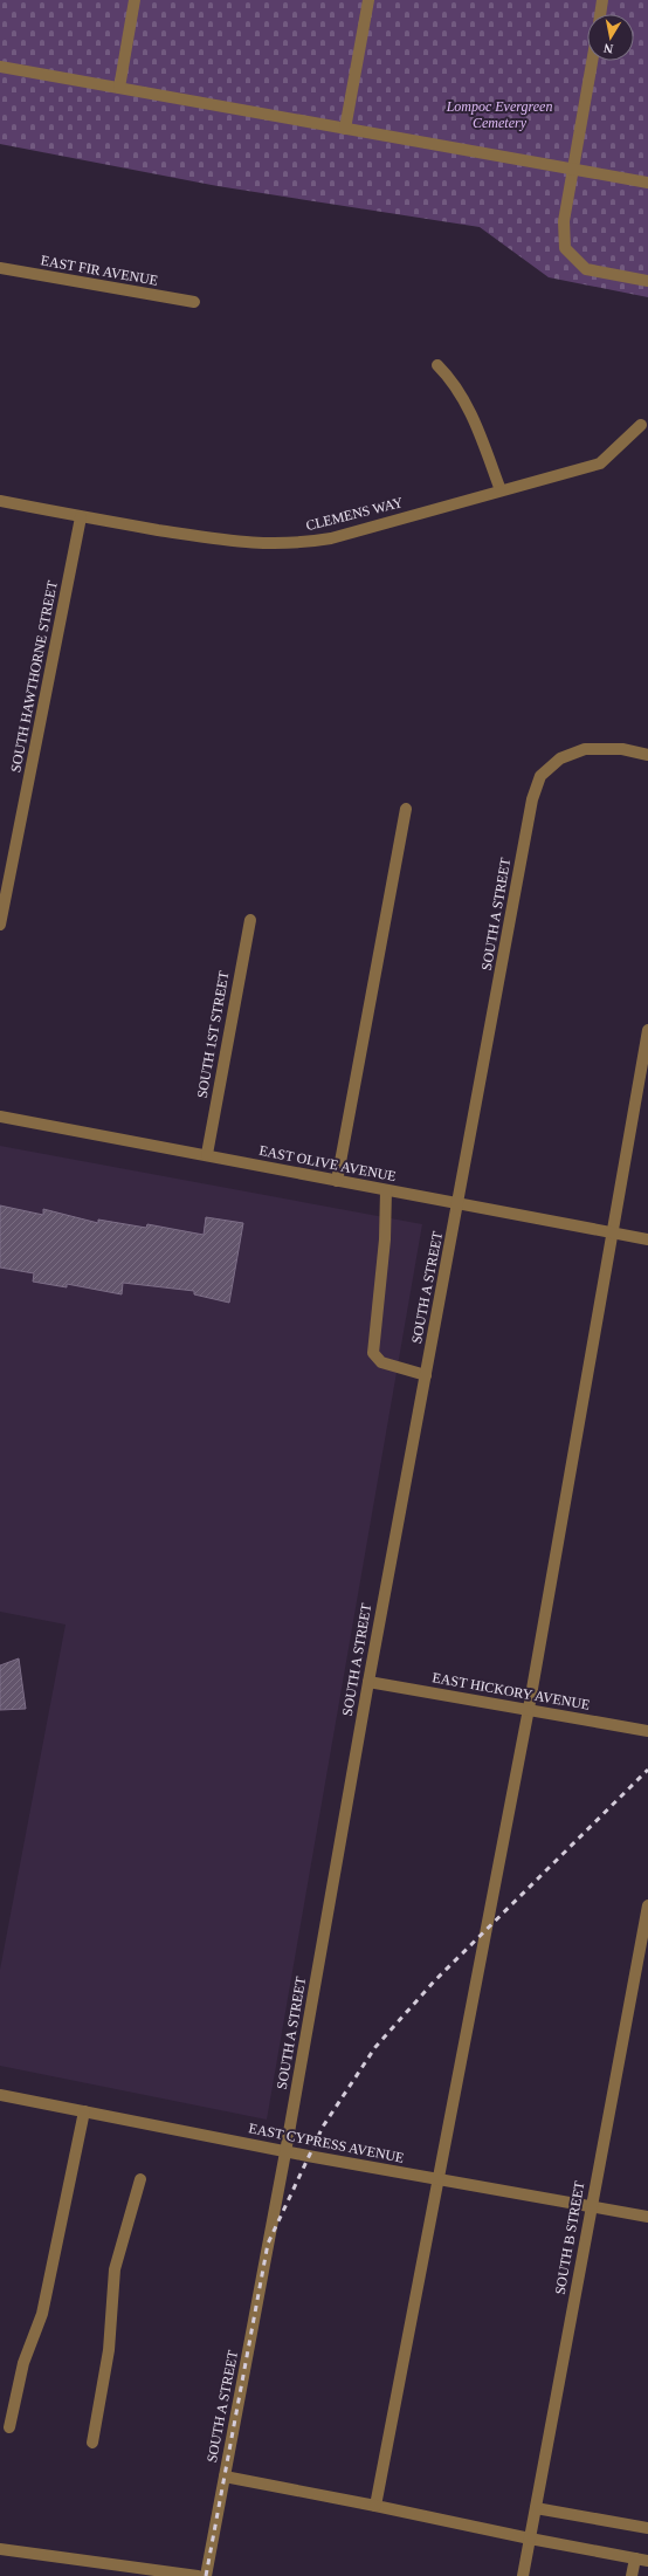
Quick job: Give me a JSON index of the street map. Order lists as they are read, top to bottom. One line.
{"streets":{"street":["EAST FIR AVENUE","CLEMENS WAY","SOUTH HAWTHORNE STREET","SOUTH A STREET","SOUTH 1ST STREET","EAST OLIVE AVENUE","EAST HICKORY AVENUE","EAST CYPRESS AVENUE","SOUTH B STREET"]},"crossings":[["CLEMENS WAY","SOUTH HAWTHORNE STREET"],["SOUTH A STREET","EAST OLIVE AVENUE"],["SOUTH A STREET","EAST HICKORY AVENUE"],["SOUTH A STREET","EAST CYPRESS AVENUE"],["SOUTH 1ST STREET","EAST OLIVE AVENUE"],["EAST CYPRESS AVENUE","SOUTH B STREET"]],"parks":["Lompoc Evergreen Cemetery"],"north":"bottom"}
